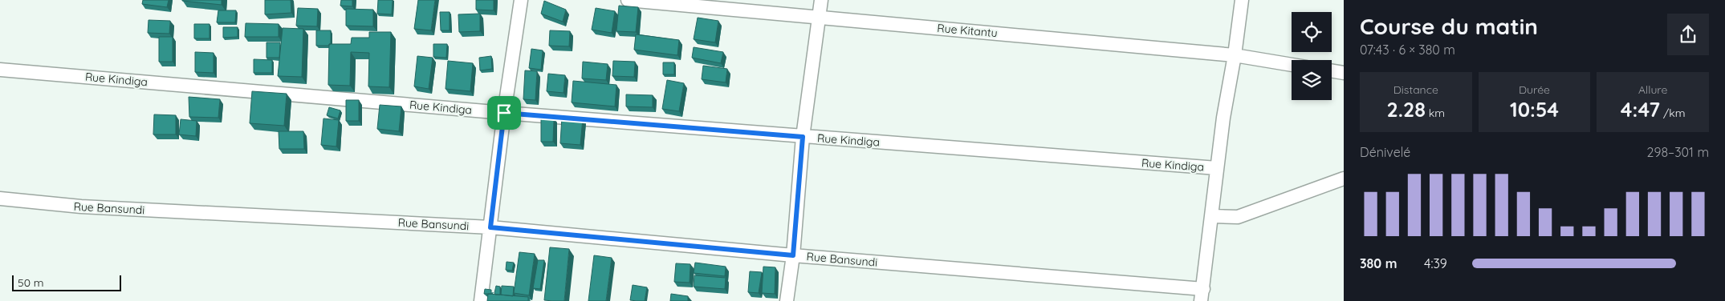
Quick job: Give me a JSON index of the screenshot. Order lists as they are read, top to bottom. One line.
{"streets":{"street":["Rue Kitantu","Rue Kindiga","Rue Bansundi"]},"scale_bar":"50 m","page":{"heading":["Course du matin","07:43 · 6 × 380 m"],"stats":[["Distance","2.28 km"],["Durée","10:54"],["Allure","4:47 /km"]],"chart":["Dénivelé","298–301 m"],"list":[{"name":"380 m","note":"4:39"}],"scale":"50 m"}}
